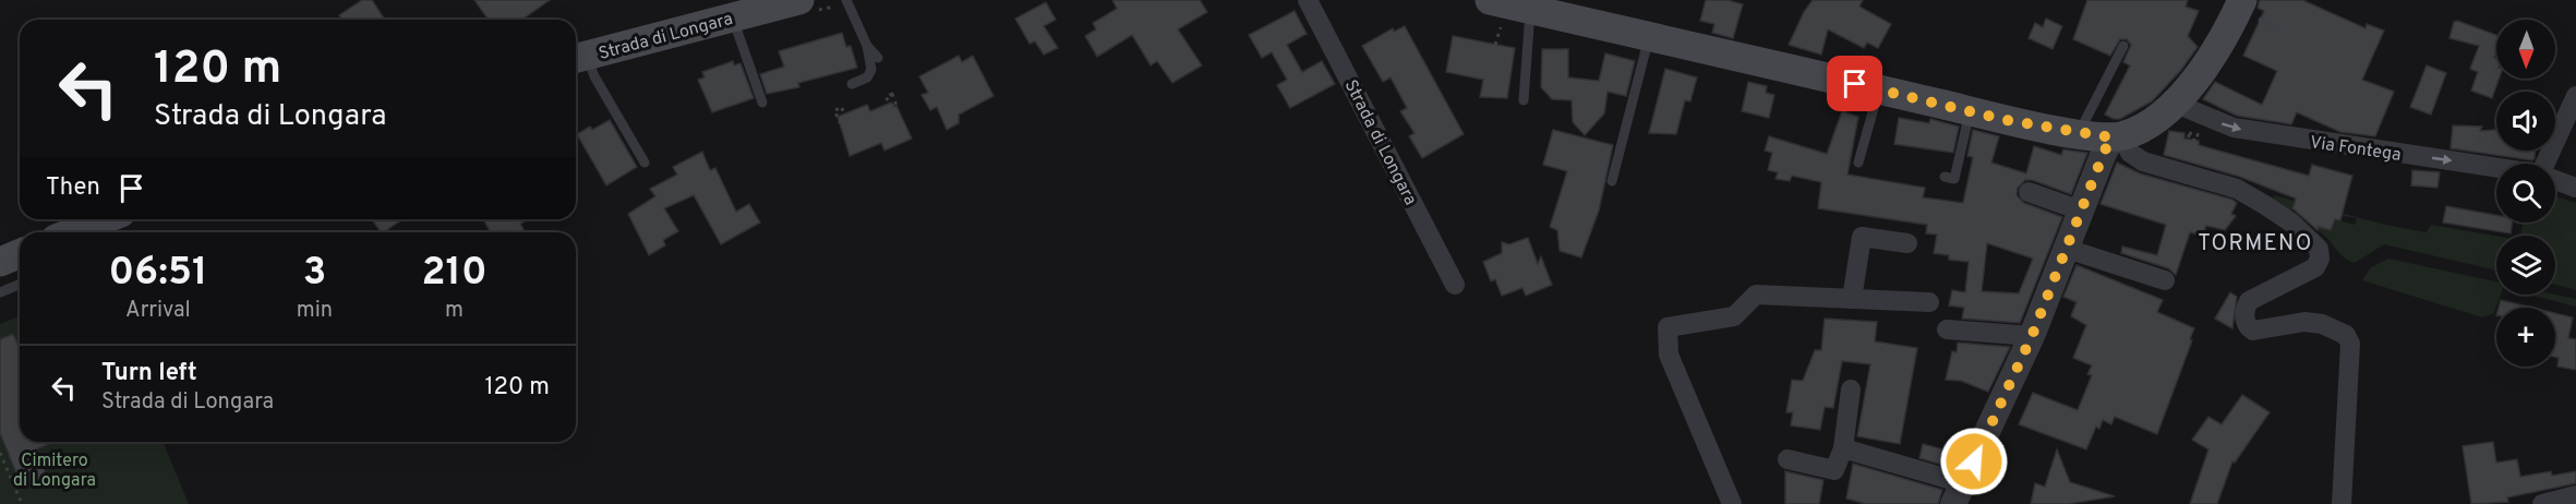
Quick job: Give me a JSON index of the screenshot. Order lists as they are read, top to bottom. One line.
{"streets":{"main road":["Strada di Longara"],"street":["Via Fontega"]},"one_way":["Via Fontega"],"districts":["TORMENO"],"parks":["Cimitero di Longara"],"north":"bottom","page":{"map_buttons":"+","turn":["120 m","Strada di Longara"],"then":"Then","eta":["06:51","Arrival","3","min","210","m"],"list":[{"name":"Turn left","note":"Strada di Longara","value":"120 m"}]}}
